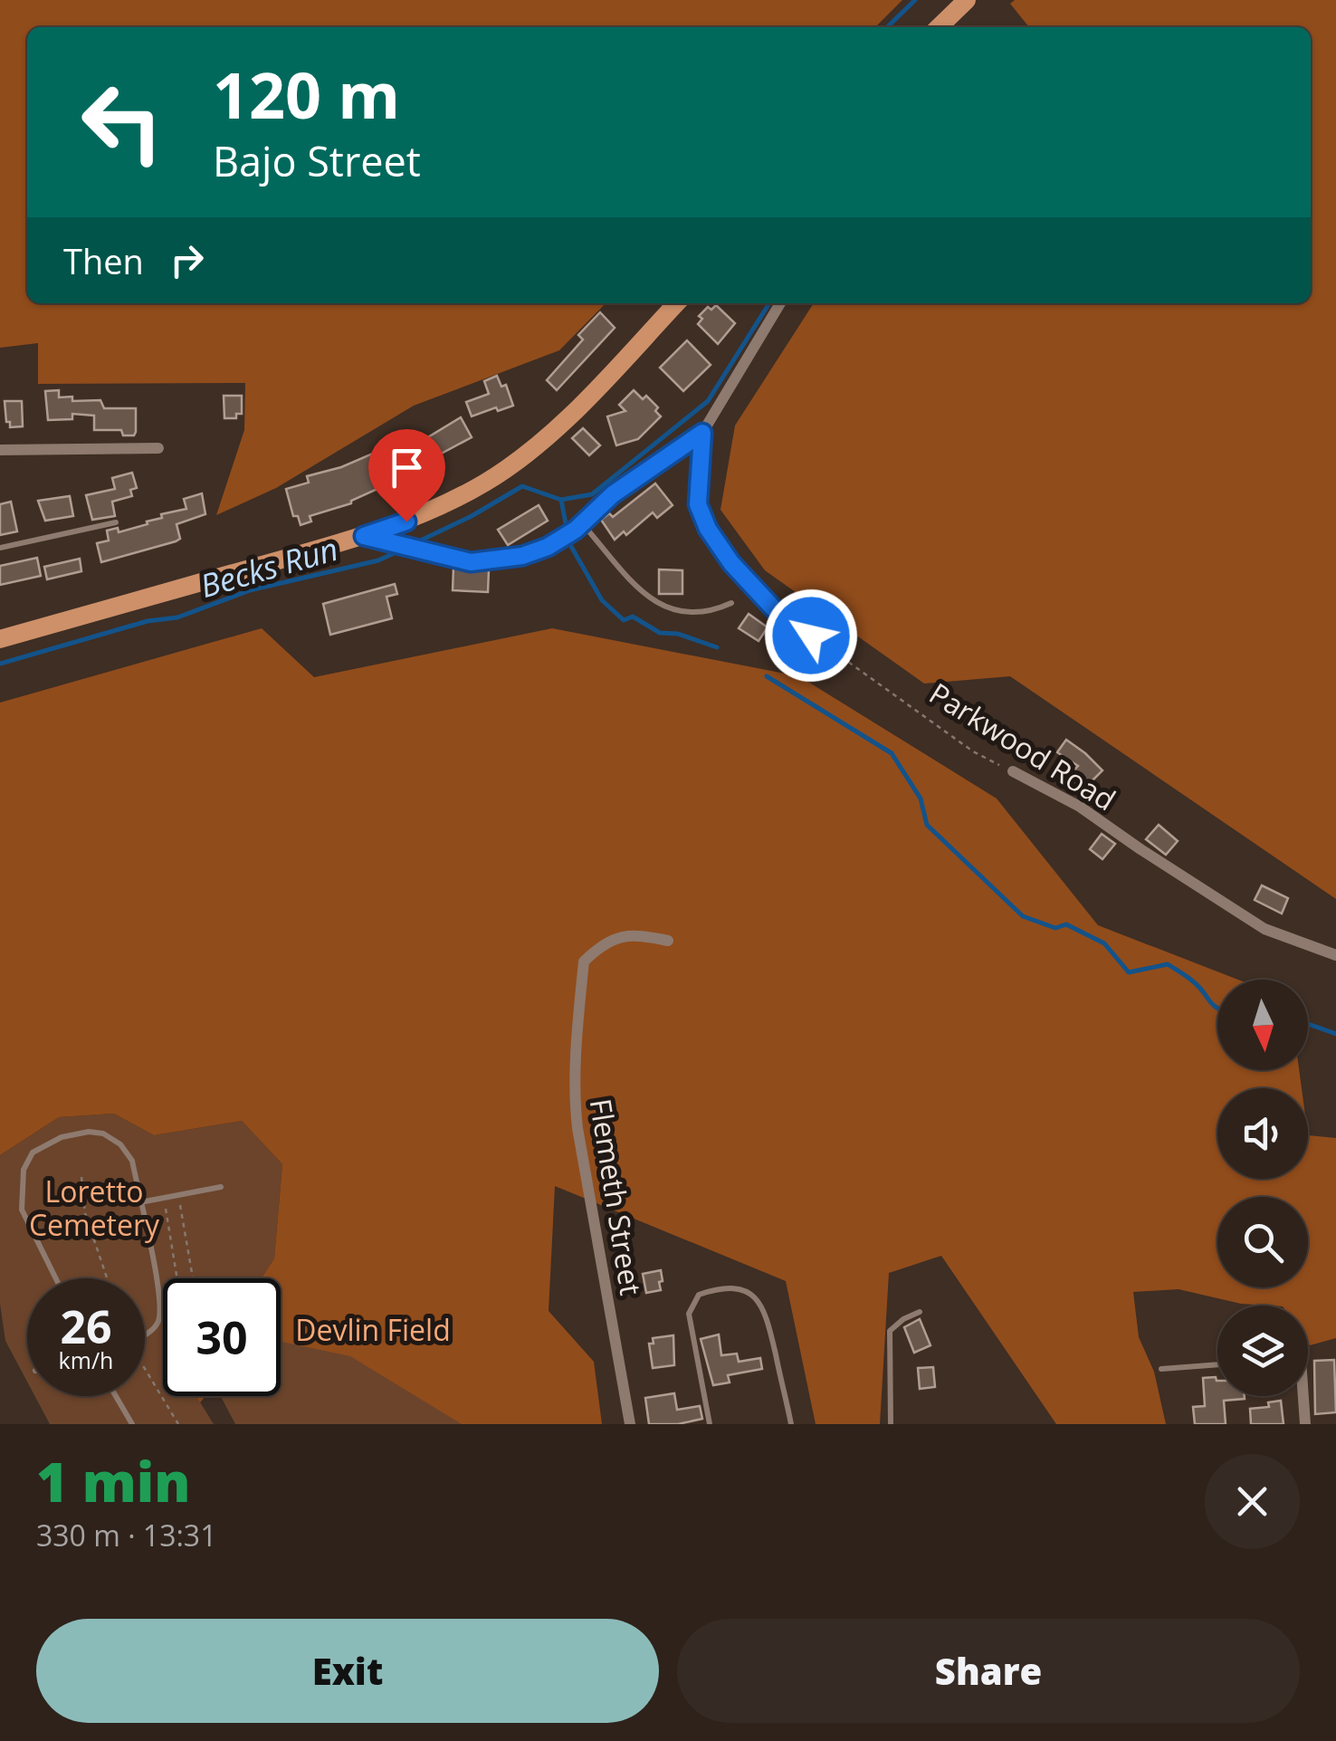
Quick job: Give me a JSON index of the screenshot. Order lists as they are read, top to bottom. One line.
{"streets":{"street":["Parkwood Road","Flemeth Street"]},"water":["Becks Run"],"parks":["Loretto Cemetery","Devlin Field"],"north":"bottom","page":{"turn":["120 m","Bajo Street"],"then":"Then","speed":"26 km/h","limit":"30","heading":["1 min","330 m · 13:31"],"buttons":["Exit","Share"]}}
